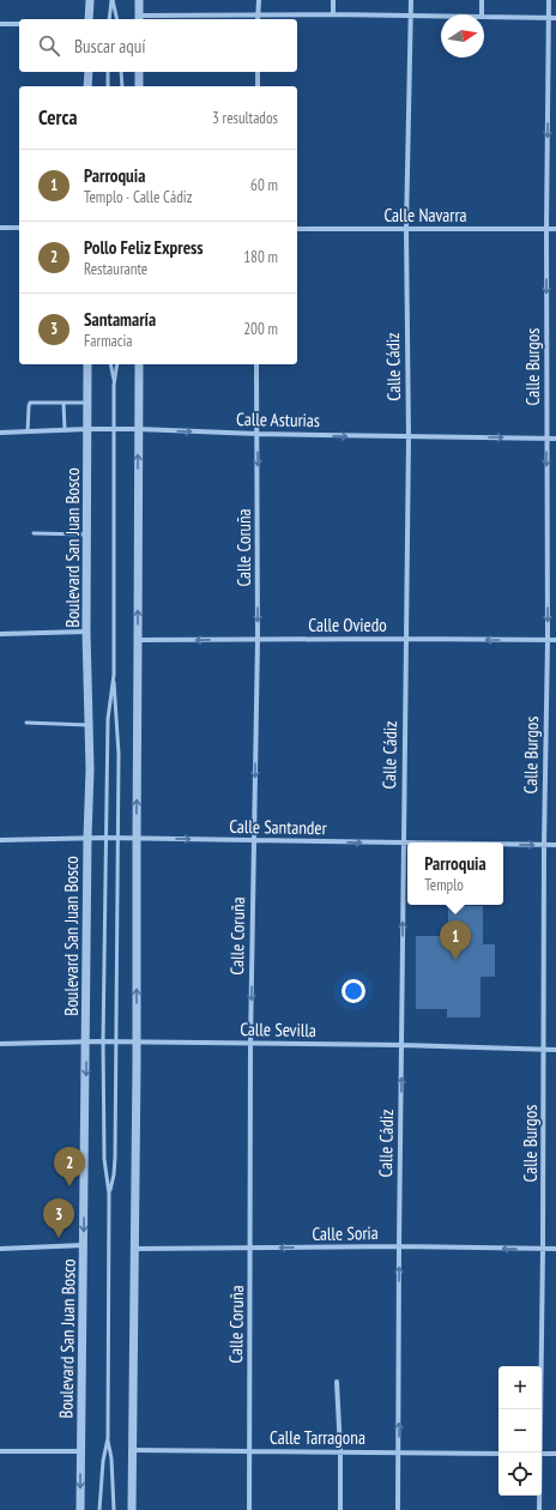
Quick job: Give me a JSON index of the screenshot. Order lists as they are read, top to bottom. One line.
{"streets":{"street":["Calle Navarra","Calle Cádiz","Calle Burgos","Calle Asturias","Boulevard San Juan Bosco","Calle Coruña","Calle Oviedo","Calle Santander","Calle Sevilla","Calle Soria","Calle Tarragona"]},"crossings":[["Calle Navarra","Calle Cádiz"],["Calle Navarra","Calle Burgos"],["Calle Cádiz","Calle Asturias"],["Calle Cádiz","Calle Oviedo"],["Calle Cádiz","Calle Santander"],["Calle Cádiz","Calle Sevilla"],["Calle Cádiz","Calle Soria"],["Calle Cádiz","Calle Tarragona"],["Calle Burgos","Calle Asturias"],["Calle Burgos","Calle Oviedo"],["Calle Burgos","Calle Santander"],["Calle Burgos","Calle Sevilla"],["Calle Burgos","Calle Soria"],["Calle Asturias","Boulevard San Juan Bosco"],["Calle Asturias","Calle Coruña"],["Boulevard San Juan Bosco","Calle Santander"],["Boulevard San Juan Bosco","Calle Sevilla"],["Calle Coruña","Calle Oviedo"],["Calle Coruña","Calle Santander"],["Calle Coruña","Calle Sevilla"],["Calle Coruña","Calle Soria"],["Calle Coruña","Calle Tarragona"]],"one_way":["Calle Cádiz","Calle Burgos","Calle Asturias","Calle Coruña","Calle Oviedo","Calle Santander","Calle Soria"],"north":"right","page":{"search":"Buscar aquí","heading":["Cerca","3 resultados"],"list":[{"mark":"1","name":"Parroquia","note":"Templo · Calle Cádiz","value":"60 m"},{"mark":"2","name":"Pollo Feliz Express","note":"Restaurante","value":"180 m"},{"mark":"3","name":"Santamaría","note":"Farmacia","value":"200 m"}],"popup":["Parroquia","Templo"],"pins":["1","2","3"],"map_buttons":["+","−"]}}
